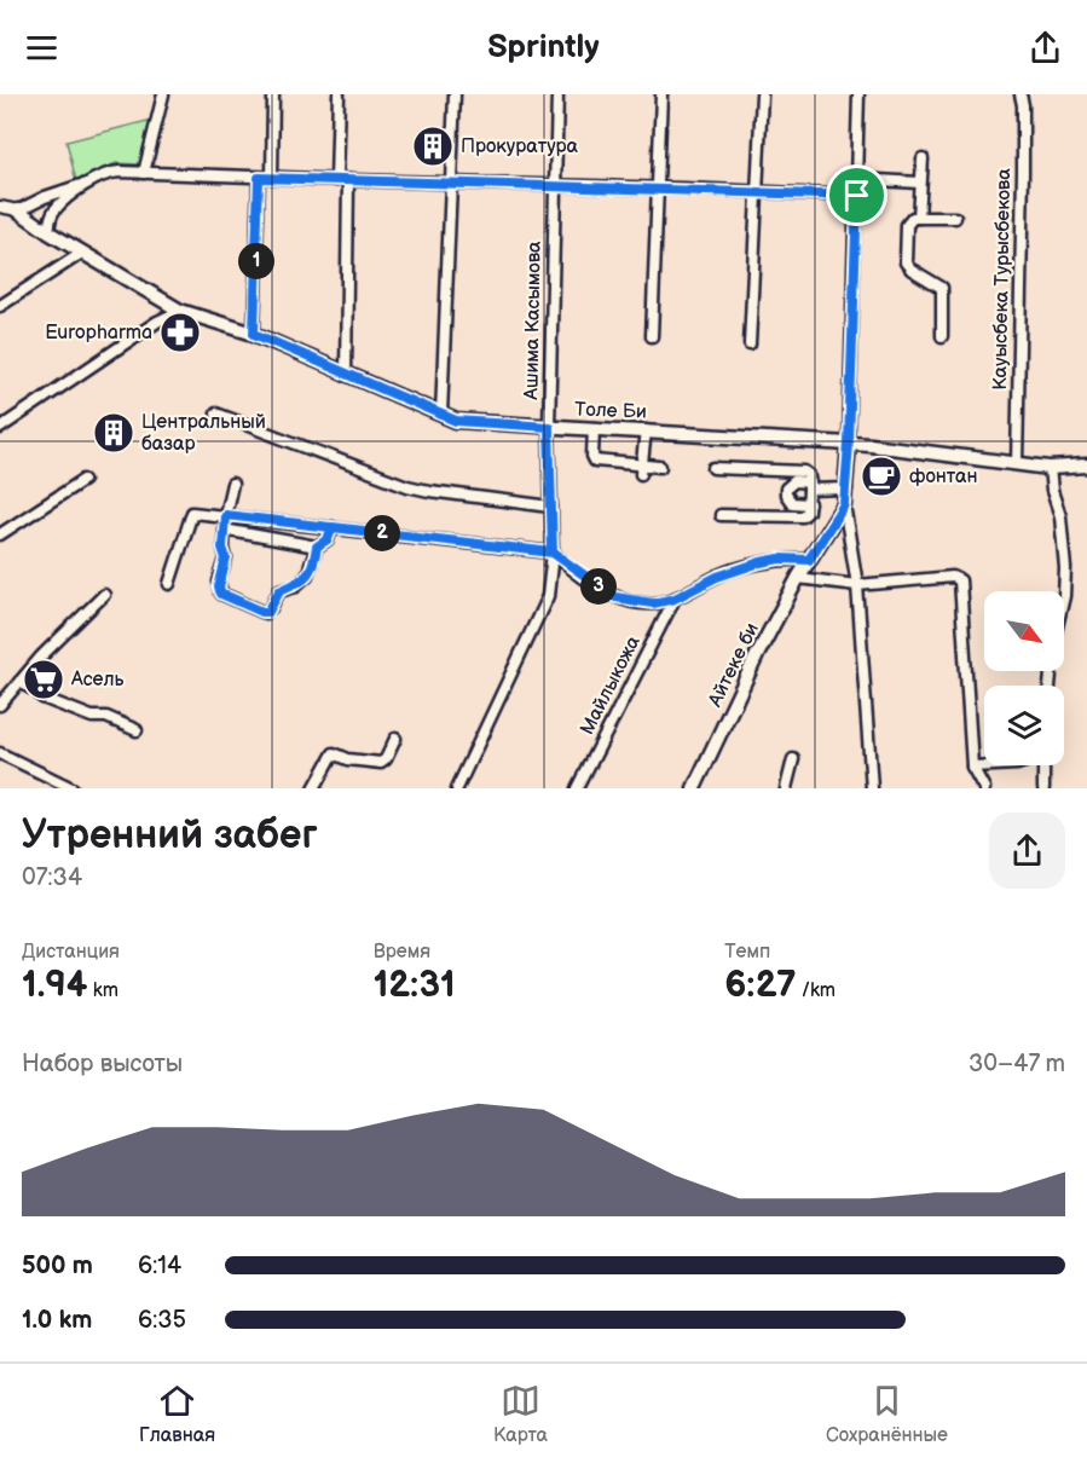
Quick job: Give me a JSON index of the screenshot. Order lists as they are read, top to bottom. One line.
{"streets":{"street":["Кауысбека Турысбекова","Ашима Касымова","Толе Би","Айтеке би","Майлыкожа"]},"crossings":[["Кауысбека Турысбекова","Толе Би"],["Ашима Касымова","Толе Би"]],"places":{"building":["Прокуратура","Центральный базар"],"pharmacy":["Europharma"],"cafe":["фонтан"],"supermarket":["Асель"]},"north":"bottom right","page":{"header":"Sprintly","pins":["1","2","3"],"heading":["Утренний забег","07:34"],"stats":[["Дистанция","1.94 km"],["Время","12:31"],["Темп","6:27 /km"]],"chart":["Набор высоты","30–47 m"],"list":[{"name":"500 m","note":"6:14"},{"name":"1.0 km","note":"6:35"}],"tabs":["Главная","Карта","Сохранённые"]}}
